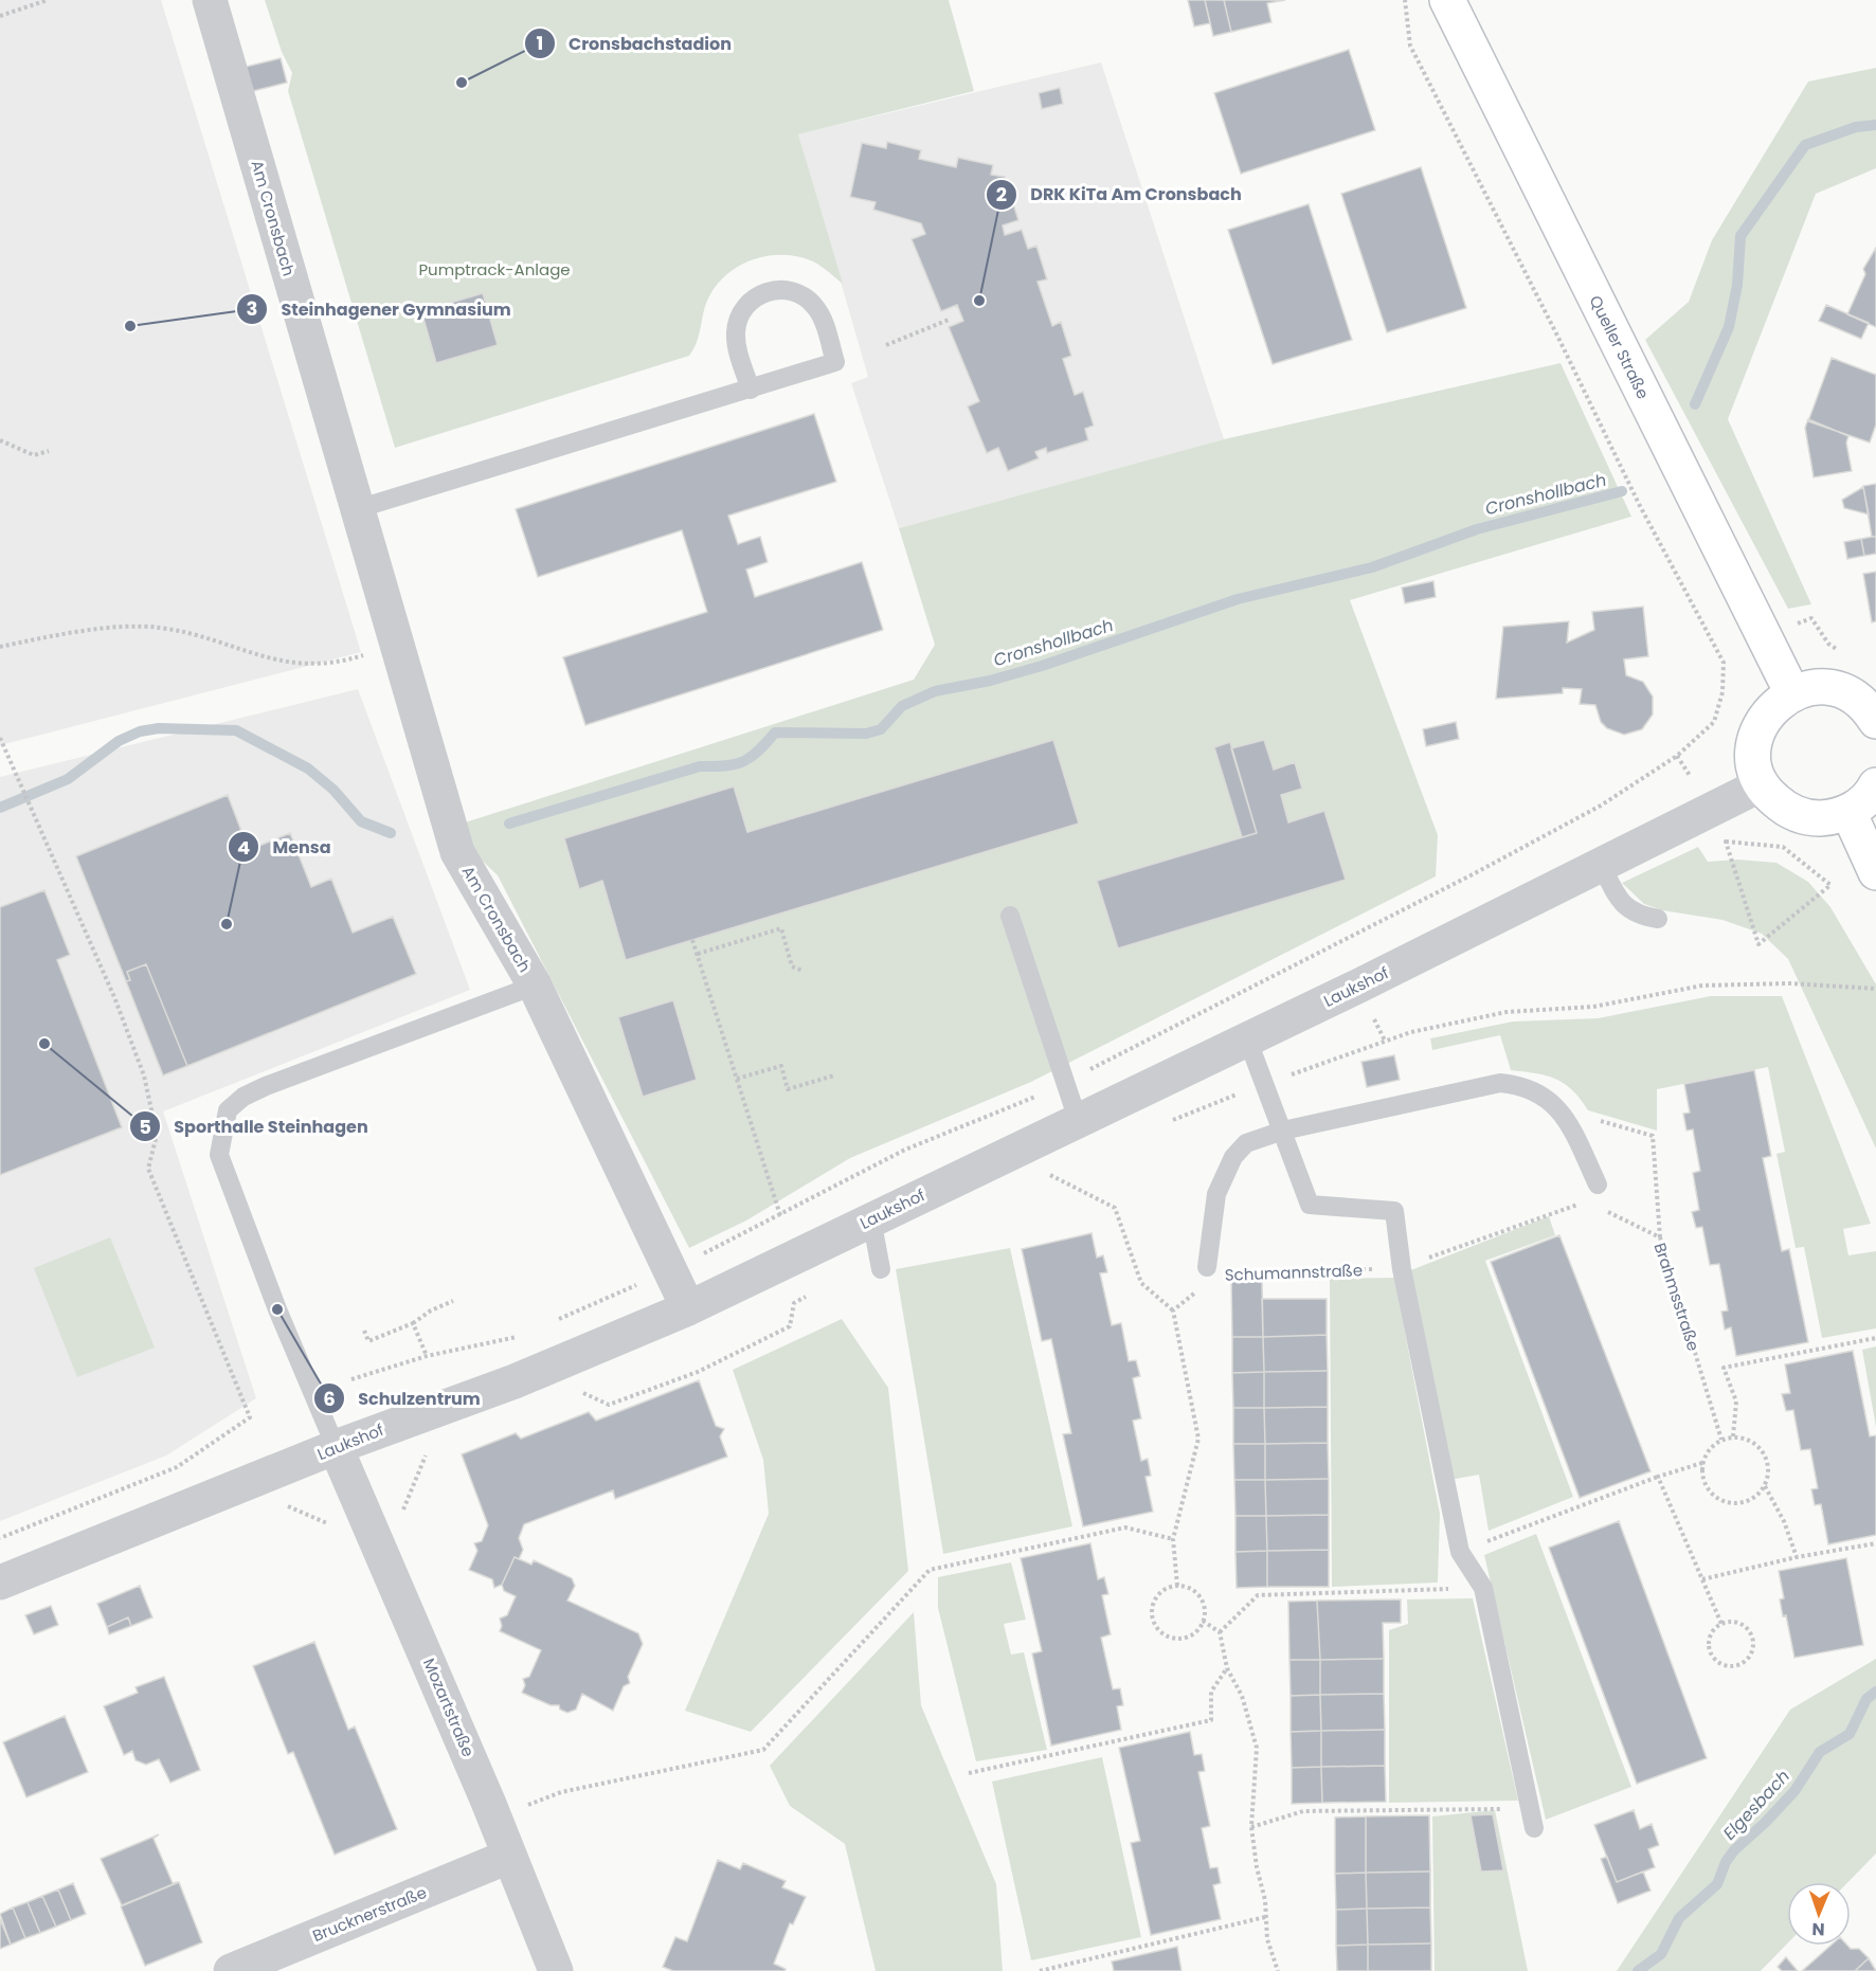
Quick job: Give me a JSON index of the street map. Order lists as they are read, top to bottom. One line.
{"streets":{"main road":["Queller Straße"],"street":["Am Cronsbach","Laukshof","Mozartstraße","Brucknerstraße"],"lane":["Schumannstraße"],"path":["Brahmsstraße"]},"crossings":[["Am Cronsbach","Laukshof"],["Laukshof","Mozartstraße"],["Mozartstraße","Brucknerstraße"]],"water":["Cronshollbach","Elgesbach"],"parks":["Pumptrack-Anlage"],"places":["Cronsbachstadion","DRK KiTa Am Cronsbach","Steinhagener Gymnasium","Mensa","Sporthalle Steinhagen","Schulzentrum"],"north":"bottom"}
